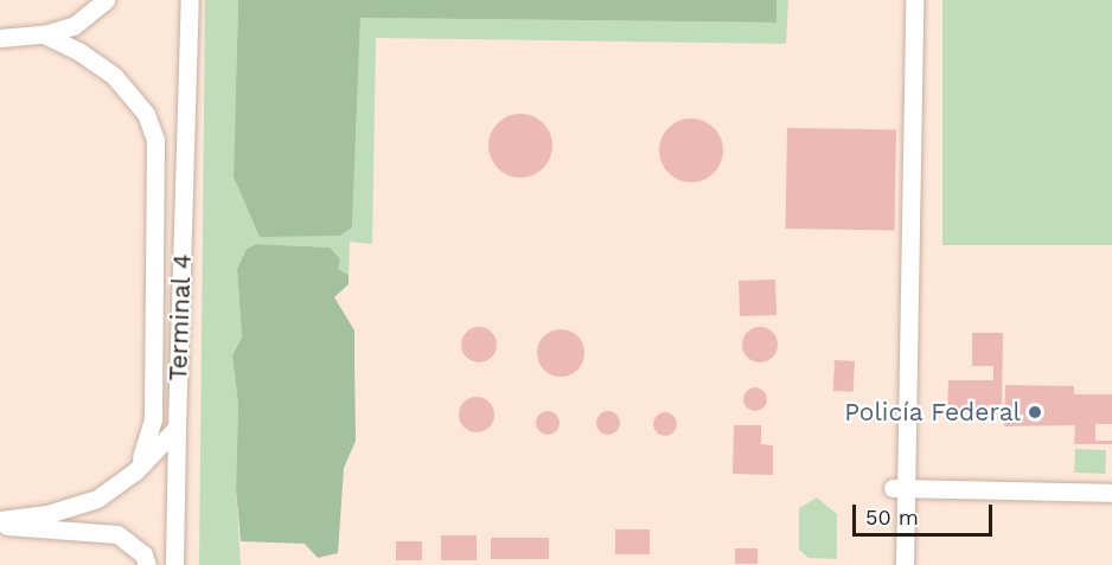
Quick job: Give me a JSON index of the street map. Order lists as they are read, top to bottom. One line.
{"streets":{"street":["Terminal 4"]},"places":["Policía Federal"],"scale_bar":"50 m"}
